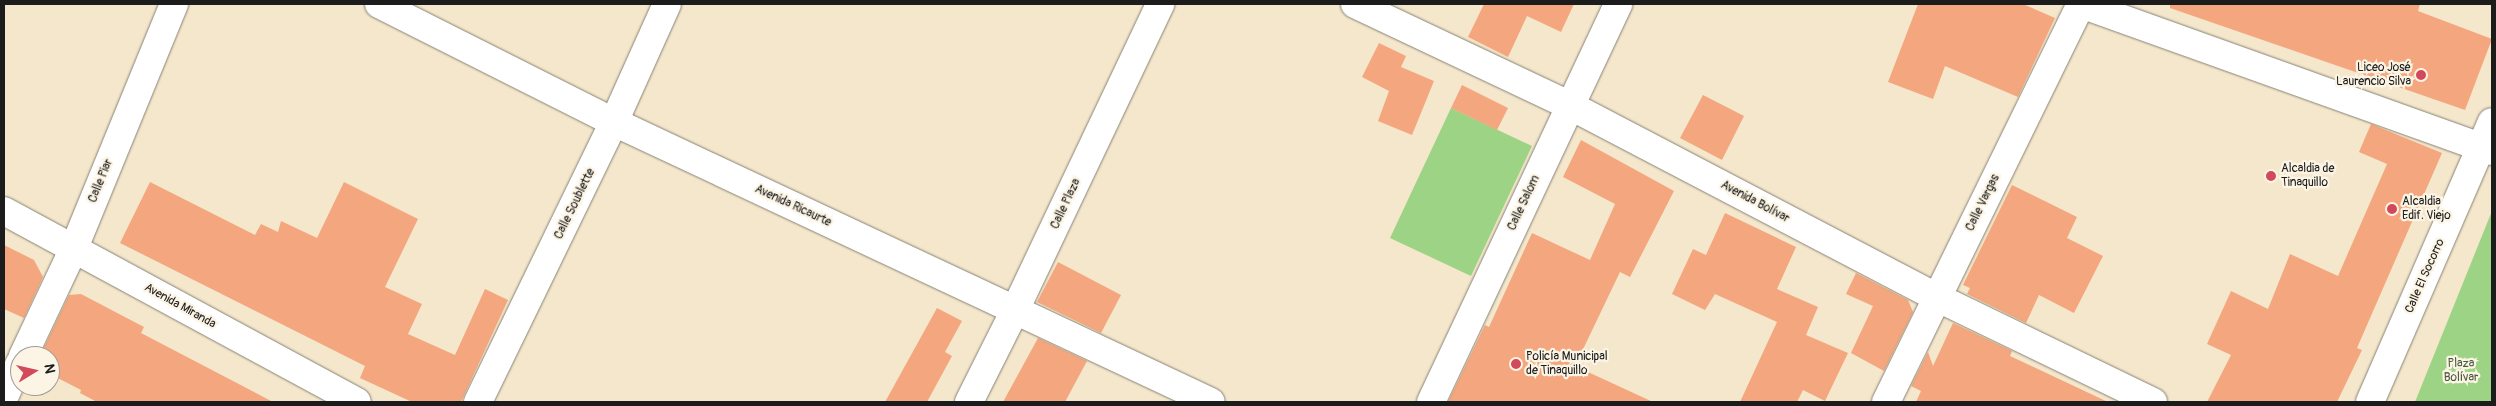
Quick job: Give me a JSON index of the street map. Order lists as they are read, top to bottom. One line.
{"streets":{"street":["Calle Piar","Avenida Bolívar","Calle Salom","Calle Vargas","Calle Soublette","Calle Plaza","Avenida Ricaurte","Calle El Socorro","Avenida Miranda"]},"crossings":[["Calle Piar","Avenida Miranda"],["Avenida Bolívar","Calle Salom"],["Avenida Bolívar","Calle Vargas"],["Calle Soublette","Avenida Ricaurte"],["Calle Plaza","Avenida Ricaurte"]],"parks":["Plaza Bolívar"],"places":["Liceo José Laurencio Silva","Alcaldia de Tinaquillo","Alcaldia Edif. Viejo","Policía Municipal de Tinaquillo"],"north":"right"}
